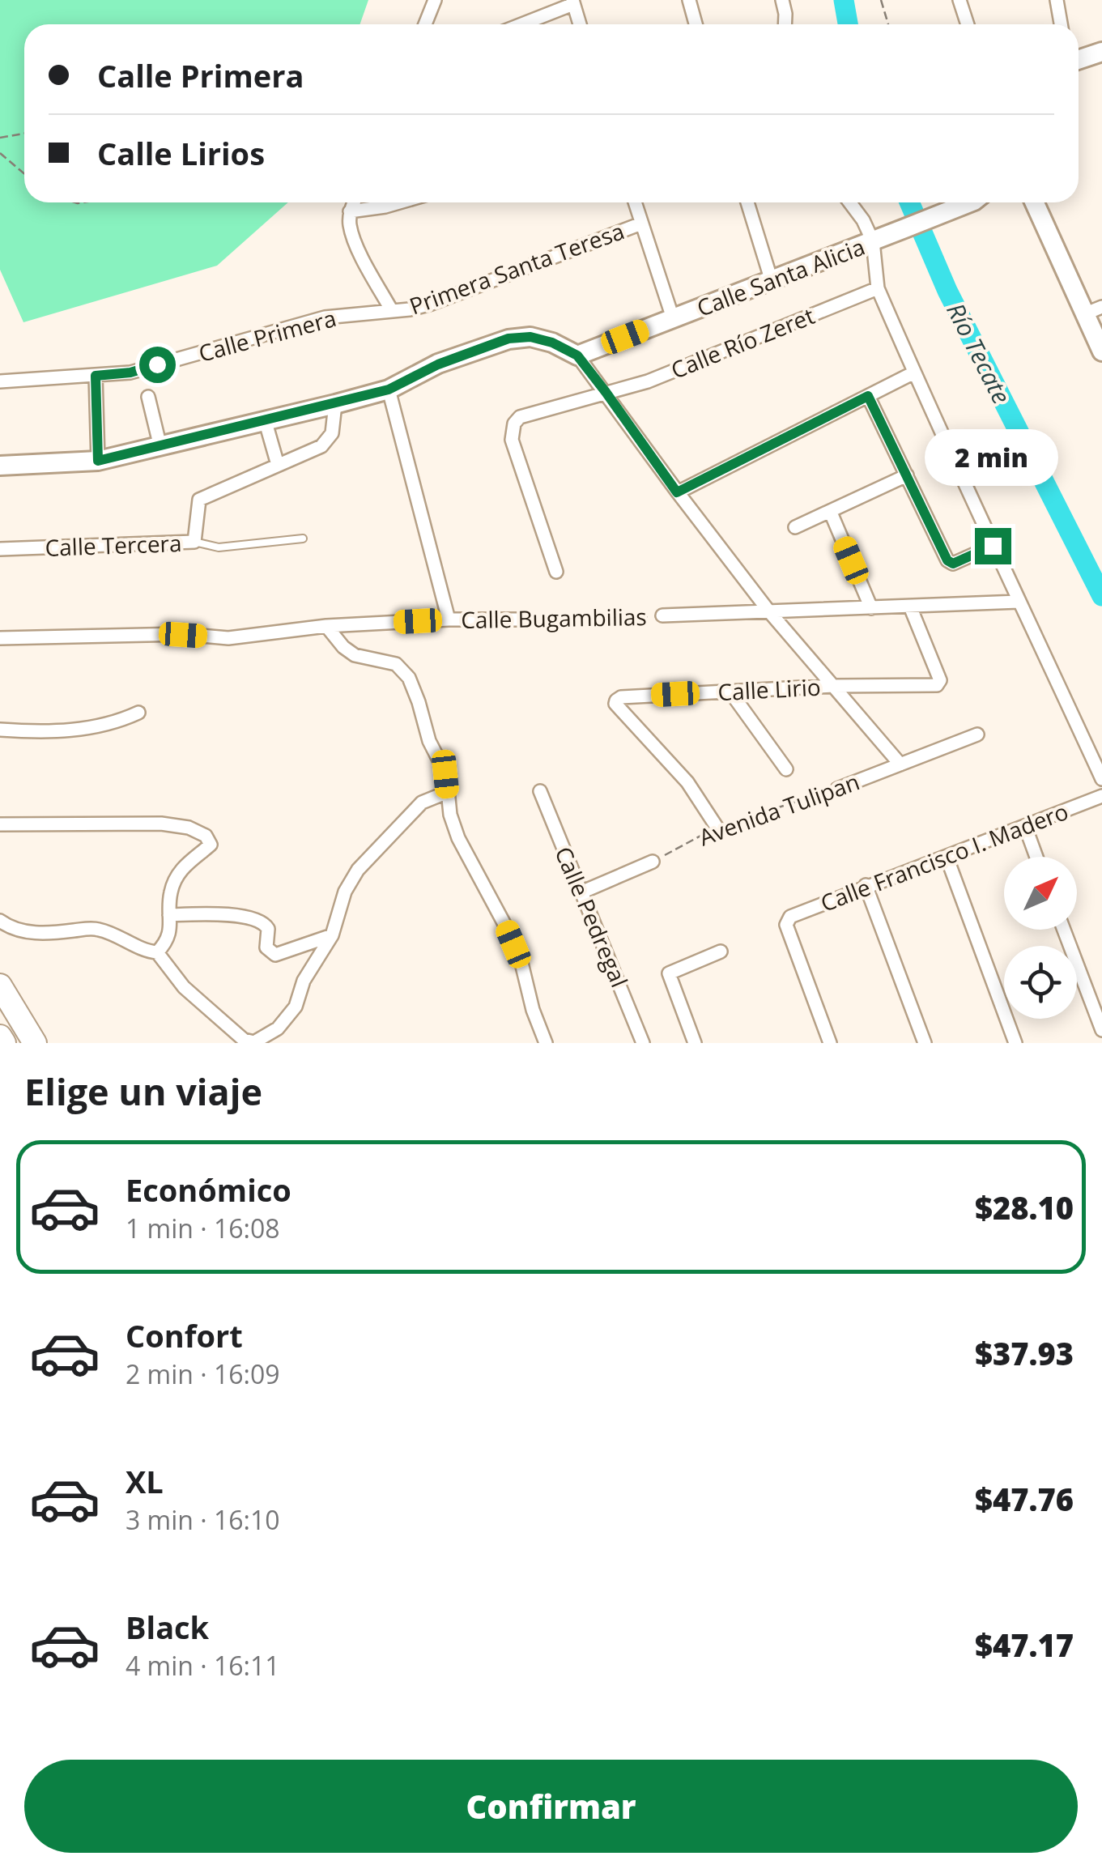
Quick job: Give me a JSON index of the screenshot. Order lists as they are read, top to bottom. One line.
{"streets":{"street":["Primera Santa Teresa","Calle Santa Alicia","Calle Primera","Calle Río Zeret","Calle Tercera","Calle Bugambilias","Calle Lirio","Avenida Tulipan","Calle Francisco I. Madero","Calle Pedregal"]},"crossings":[["Primera Santa Teresa","Calle Primera"],["Calle Bugambilias","Calle Lirio"],["Calle Lirio","Avenida Tulipan"]],"water":["Río Tecate"],"north":"top right","page":{"banner":["Calle Primera","Calle Lirios"],"bubble":"2 min","heading":"Elige un viaje","list":[{"name":"Económico","note":"1 min · 16:08","value":"$28.10"},{"name":"Confort","note":"2 min · 16:09","value":"$37.93"},{"name":"XL","note":"3 min · 16:10","value":"$47.76"},{"name":"Black","note":"4 min · 16:11","value":"$47.17"}],"buttons":"Confirmar"}}
